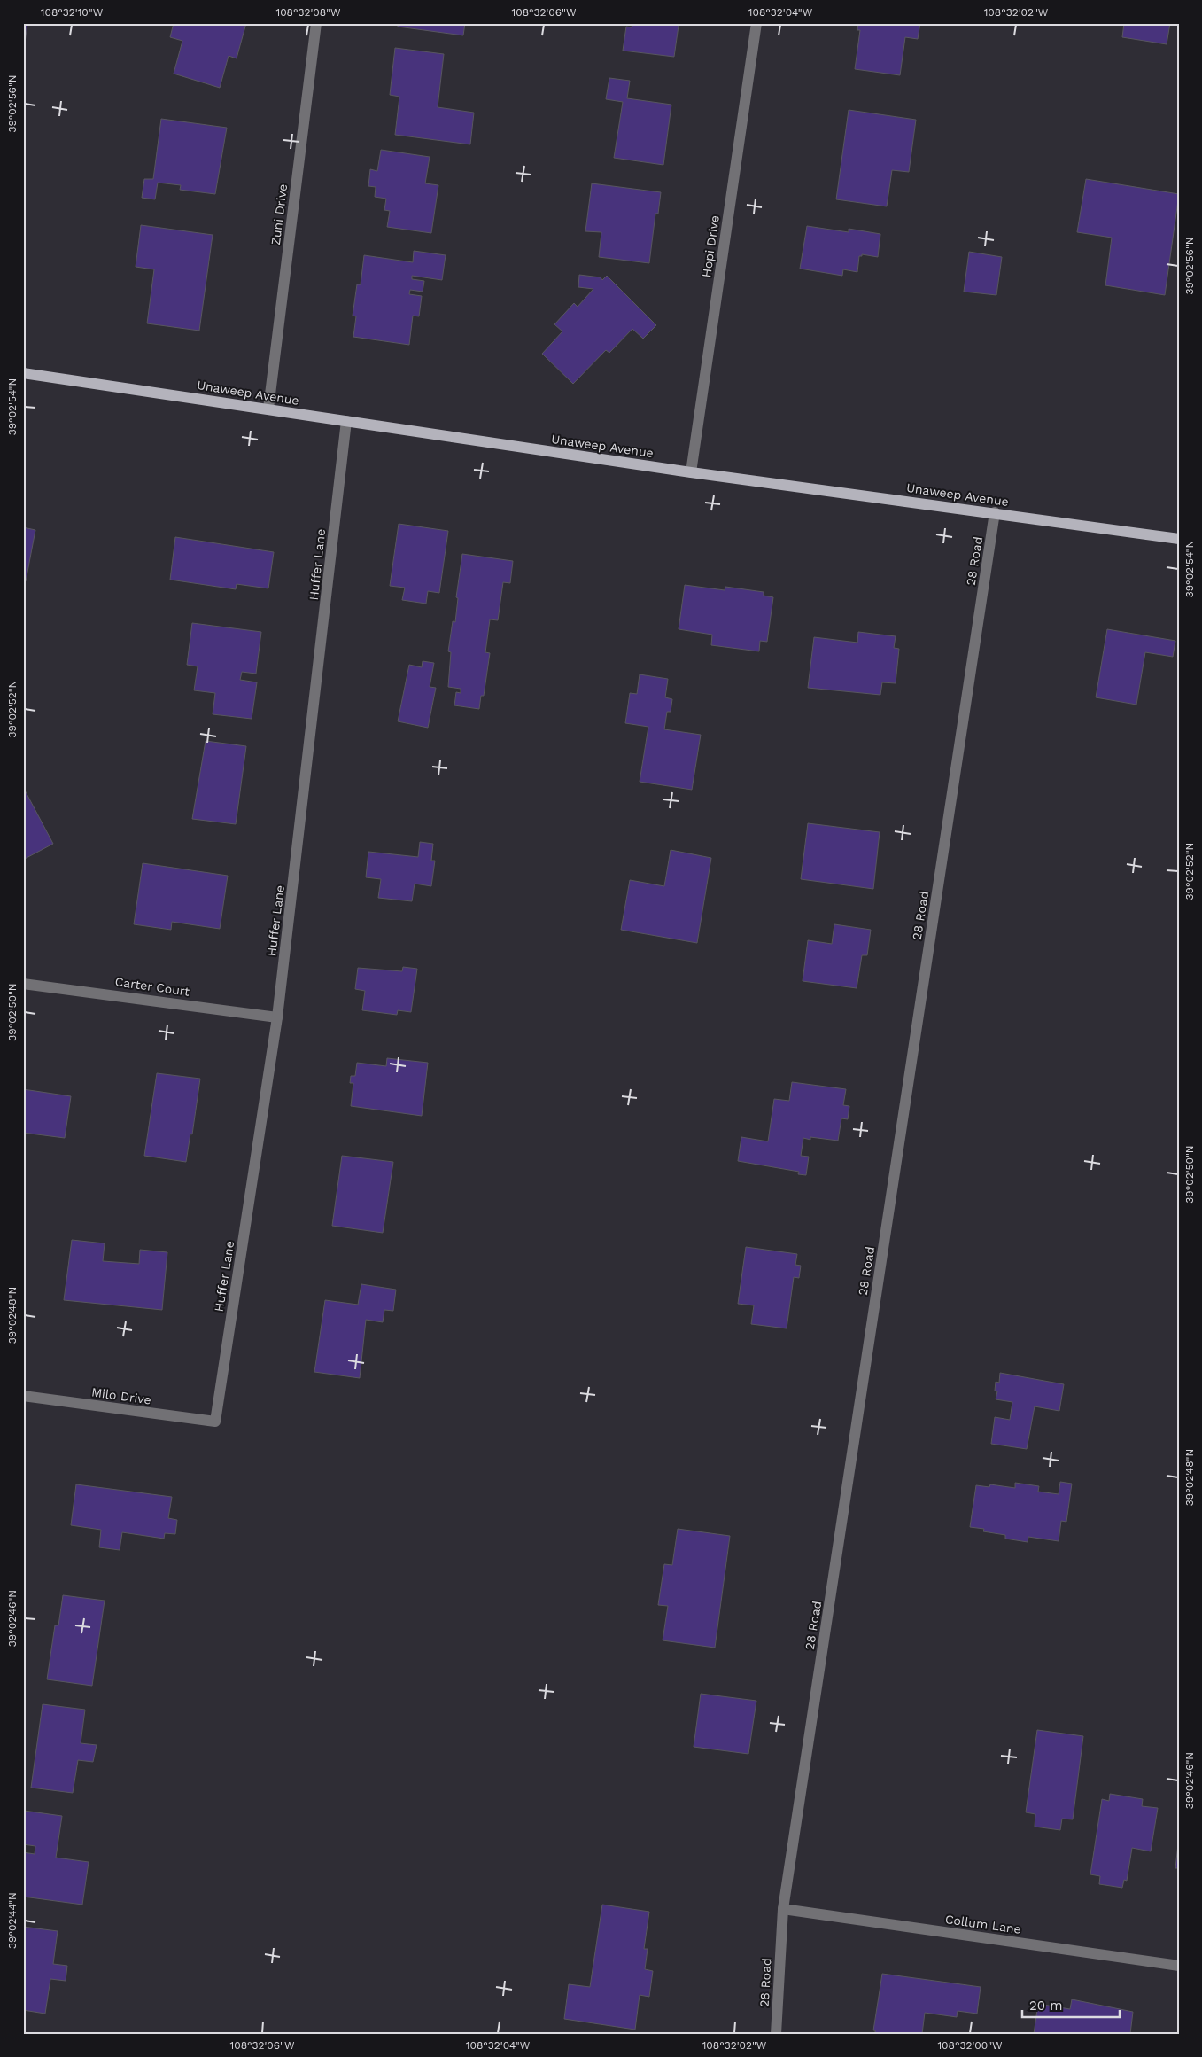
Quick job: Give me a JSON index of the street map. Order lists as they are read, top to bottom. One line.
{"streets":{"main road":["Unaweep Avenue"],"street":["Zuni Drive","Hopi Drive","28 Road","Huffer Lane","Carter Court","Milo Drive","Collum Lane"]},"crossings":[["Zuni Drive","Unaweep Avenue"],["Hopi Drive","Unaweep Avenue"],["Unaweep Avenue","28 Road"],["Unaweep Avenue","Huffer Lane"],["28 Road","Collum Lane"],["Huffer Lane","Carter Court"],["Huffer Lane","Milo Drive"]],"scale_bar":"20 m","coordinates":["108°32'10\"W","108°32'08\"W","108°32'06\"W","108°32'04\"W","108°32'02\"W","39°02'56\"N","39°02'54\"N","39°02'52\"N","39°02'50\"N","39°02'48\"N","39°02'46\"N","39°02'44\"N","108°32'00\"W"]}
